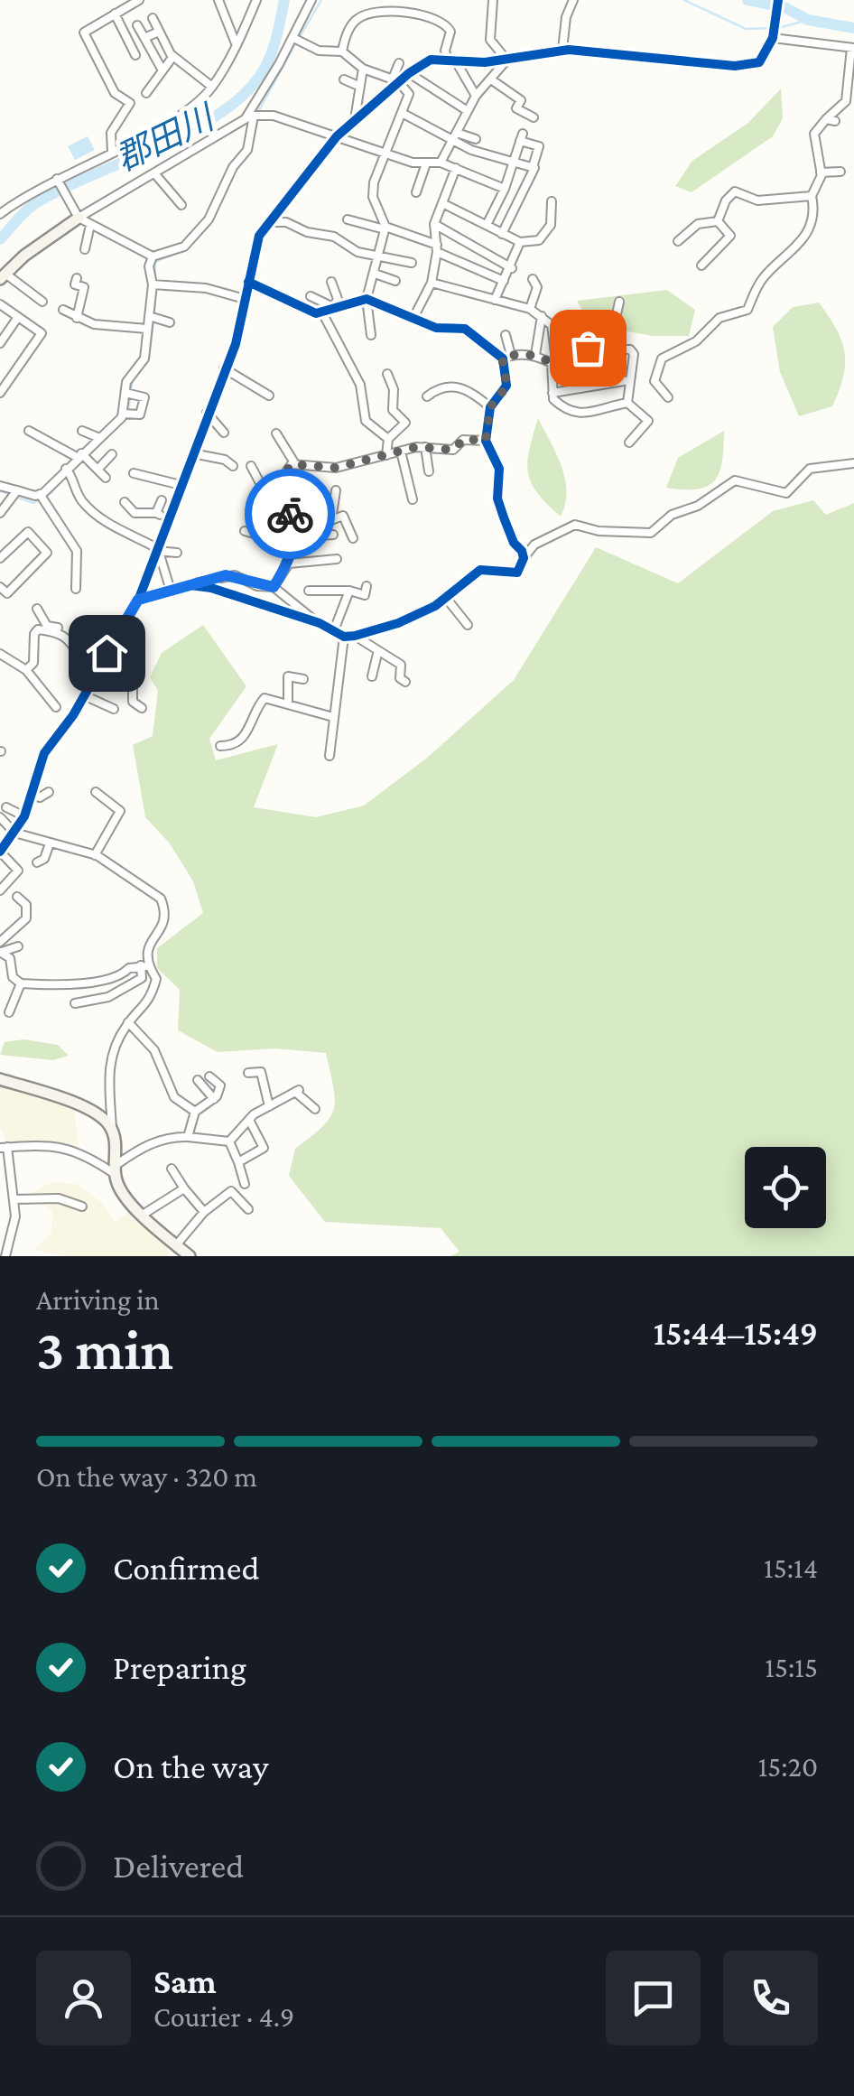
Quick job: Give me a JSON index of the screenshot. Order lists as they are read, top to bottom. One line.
{"water":["郡田川"],"page":{"heading":["3 min","Arriving in","15:44–15:49"],"panel":["Sam","Courier · 4.9"],"bar":"On the way · 320 m","list":[["Confirmed","15:14"],["Preparing","15:15"],["On the way","15:20"],"Delivered"]}}
